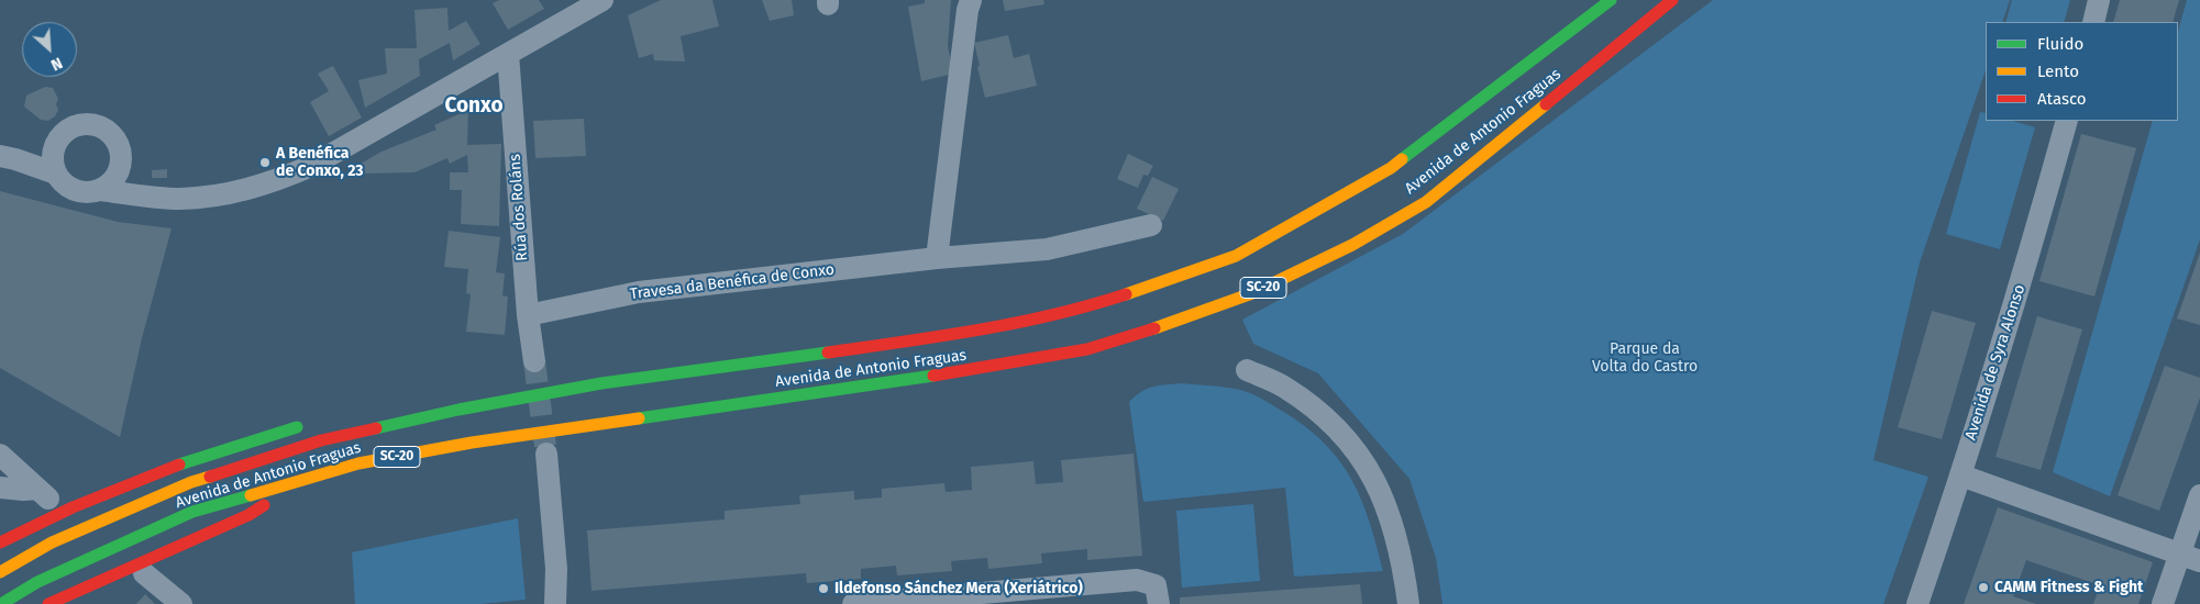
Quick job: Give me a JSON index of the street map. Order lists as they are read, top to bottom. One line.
{"streets":{"highway":["Avenida de Antonio Fraguas","SC-20"],"street":["Rúa dos Roláns","Travesa da Benéfica de Conxo","Avenida de Syra Alonso"]},"crossings":[["Rúa dos Roláns","Travesa da Benéfica de Conxo"]],"districts":["Conxo"],"parks":["Parque da Volta do Castro"],"places":["A Benéfica de Conxo, 23","CAMM Fitness & Fight","Ildefonso Sánchez Mera (Xeriátrico)"],"legend":["Fluido","Lento","Atasco"],"north":"bottom right"}
